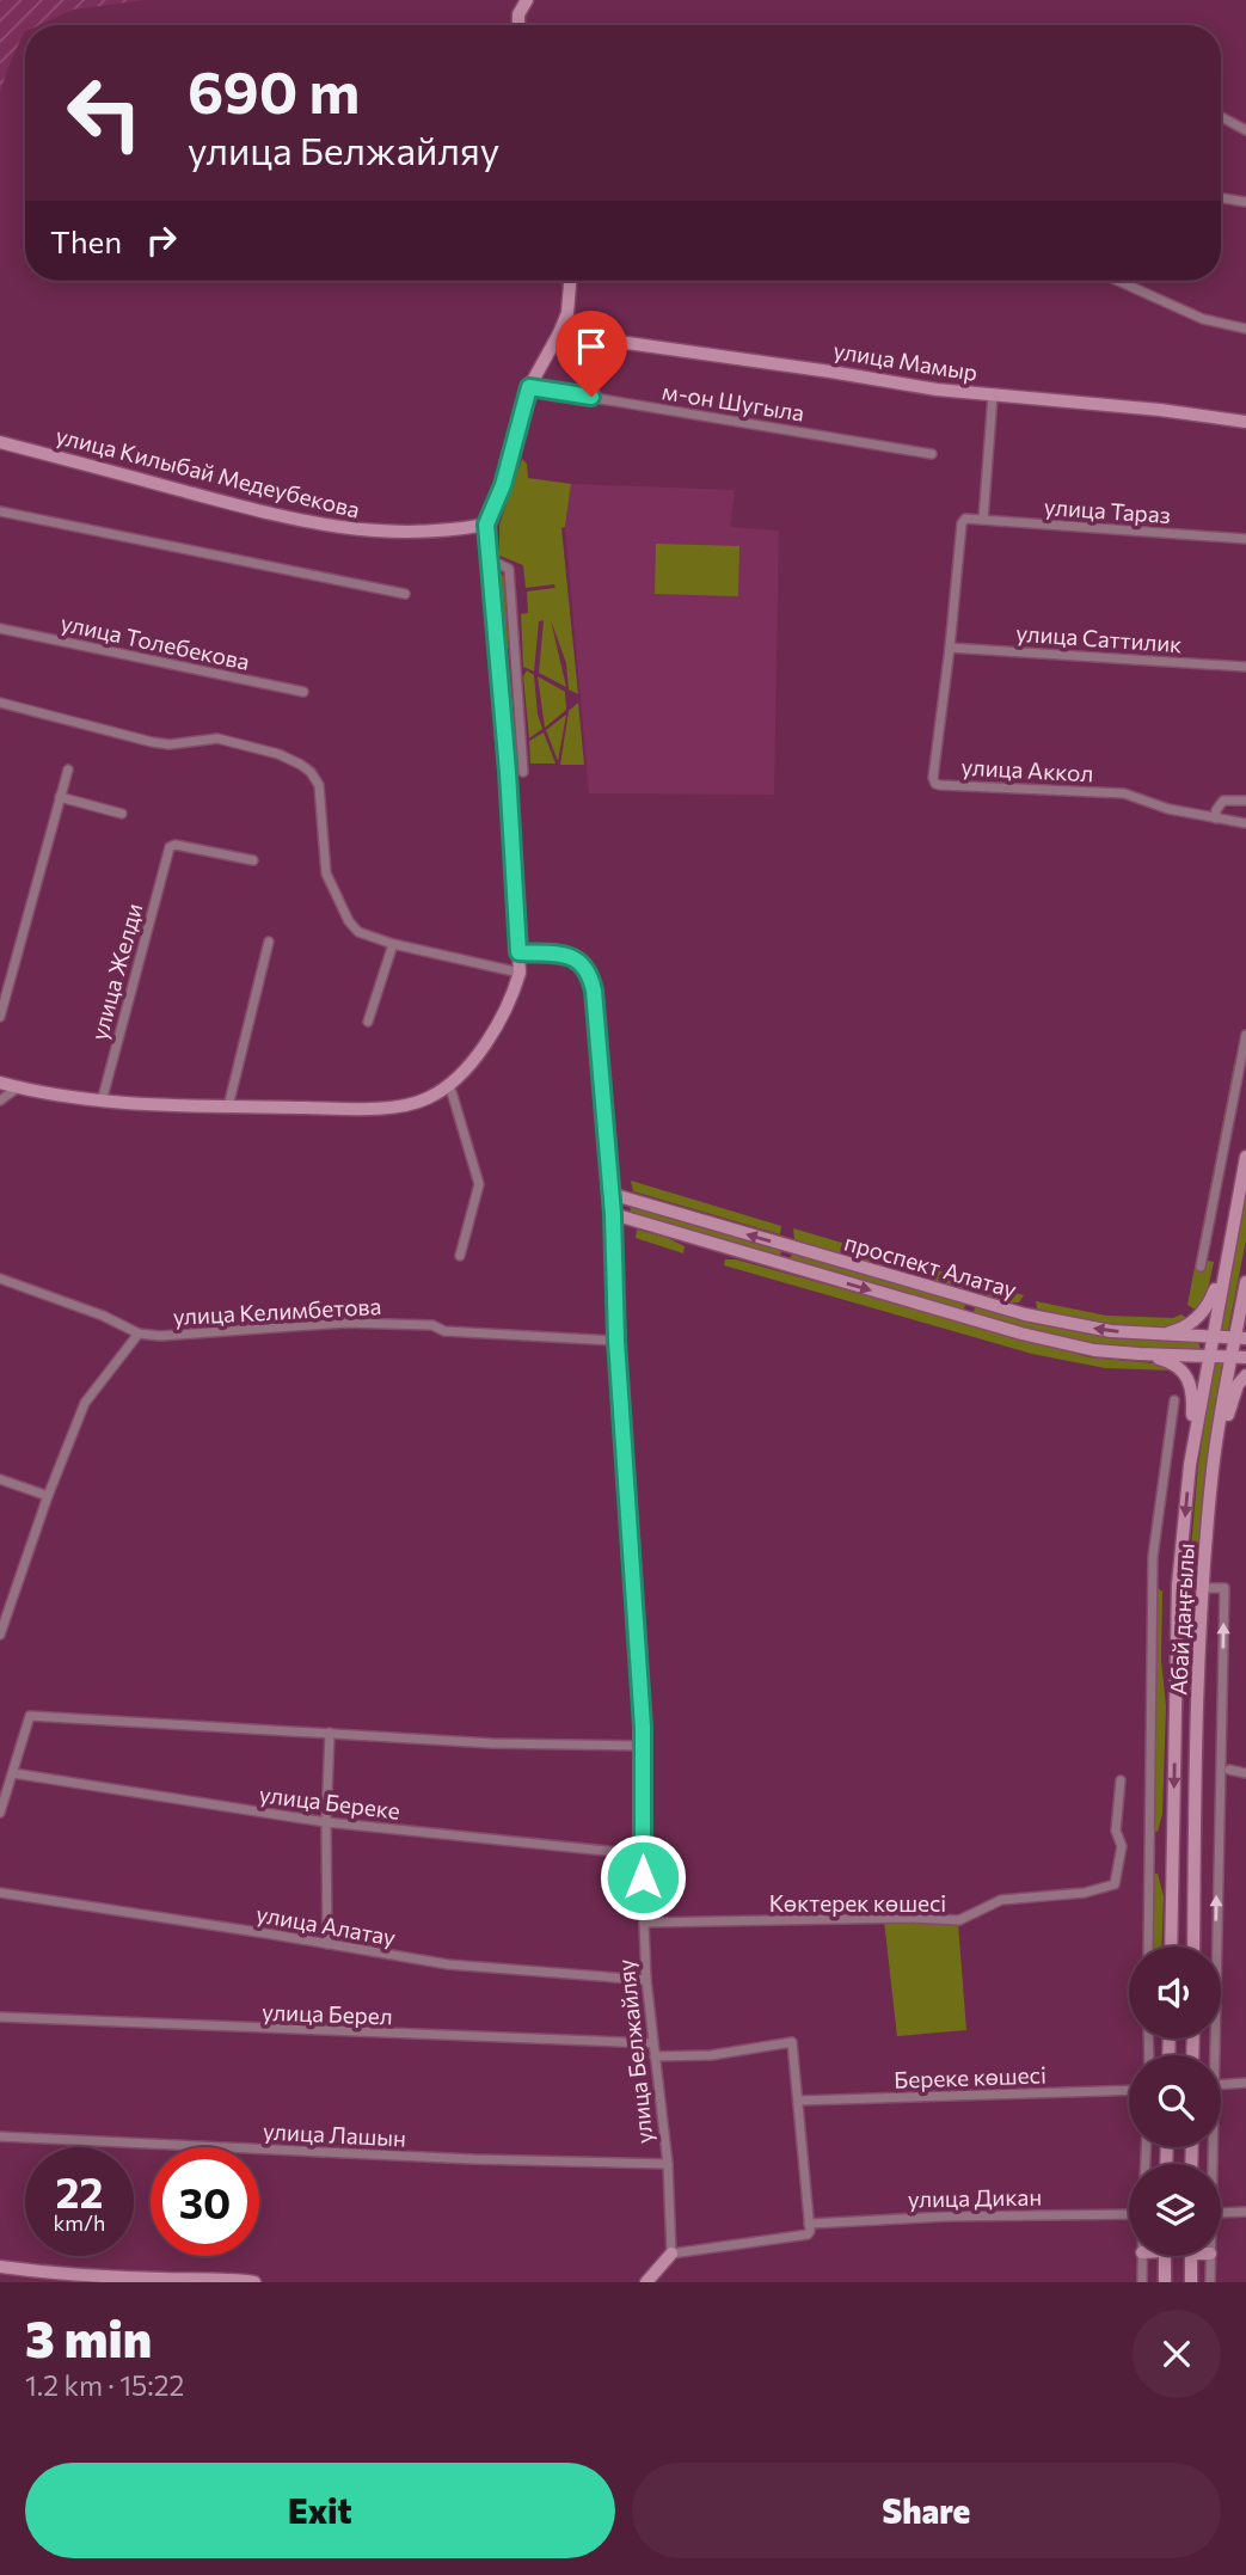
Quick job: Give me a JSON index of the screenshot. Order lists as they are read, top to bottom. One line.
{"streets":{"main road":["улица Мамыр","улица Килыбай Медеубекова","проспект Алатау","Абай даңғылы","улица Белжайляу"],"street":["м-он Шугыла","улица Тараз","улица Саттилик","улица Толебекова","улица Аккол","улица Желди","улица Келимбетова","улица Береке","Көктерек көшесі","улица Алатау","улица Берел","Береке көшесі","улица Лашын","улица Дикан"]},"crossings":[["улица Тараз","улица Саттилик"],["улица Тараз","улица Аккол"],["улица Саттилик","улица Аккол"],["проспект Алатау","Абай даңғылы"],["проспект Алатау","улица Белжайляу"],["улица Келимбетова","улица Белжайляу"],["улица Береке","улица Белжайляу"],["Көктерек көшесі","улица Белжайляу"],["улица Алатау","улица Белжайляу"],["улица Берел","улица Белжайляу"],["улица Белжайляу","улица Лашын"],["улица Белжайляу","улица Дикан"]],"page":{"turn":["690 m","улица Белжайляу"],"then":"Then","speed":"22 km/h","limit":"30","heading":["3 min","1.2 km · 15:22"],"buttons":["Exit","Share"]}}
